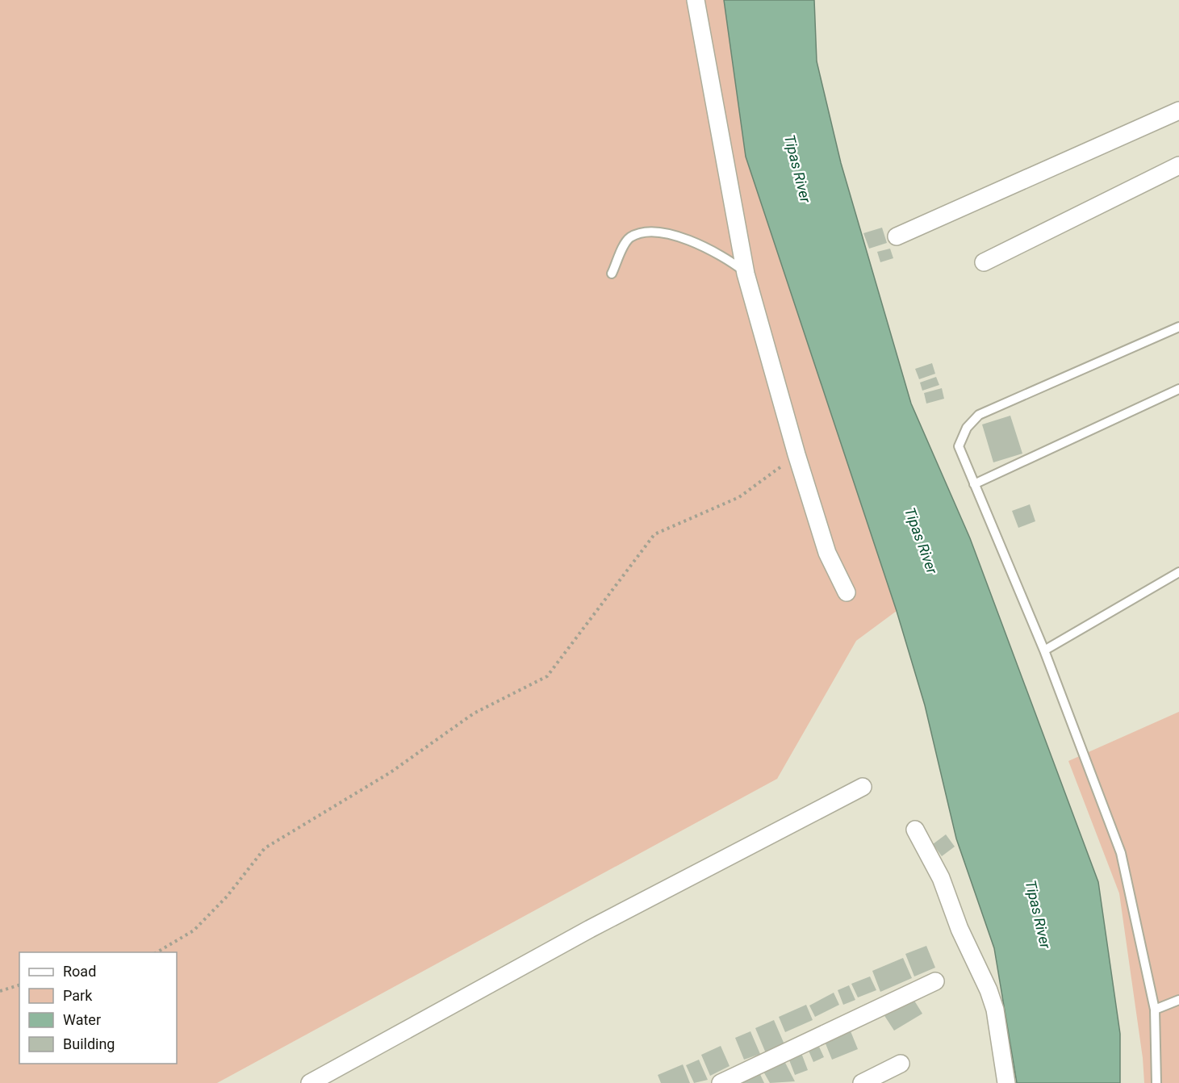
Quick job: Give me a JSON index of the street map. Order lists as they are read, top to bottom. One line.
{"water":["Tipas River"],"legend":["Road","Park","Water","Building"]}
